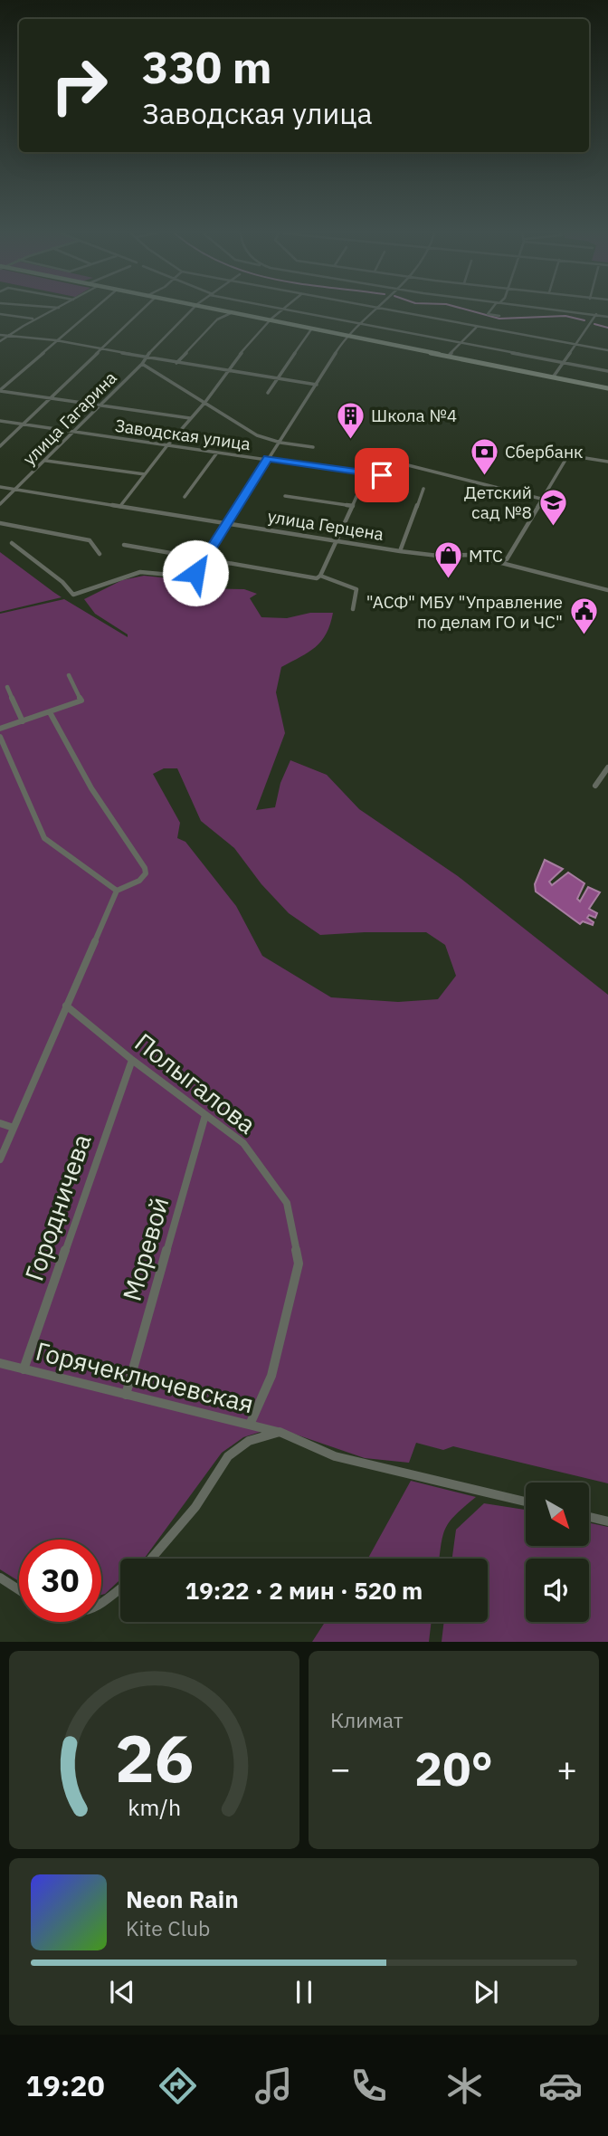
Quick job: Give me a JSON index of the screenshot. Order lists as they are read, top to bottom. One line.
{"streets":{"street":["улица Гагарина","Заводская улица","улица Герцена","Полыгалова","Городничева","Моревой","Горячеключевская"]},"crossings":[["улица Гагарина","Заводская улица"],["улица Гагарина","улица Герцена"],["Полыгалова","Городничева"],["Полыгалова","Моревой"],["Полыгалова","Горячеключевская"],["Городничева","Горячеключевская"],["Моревой","Горячеключевская"]],"places":{"building":["Школа №4"],"bank":["Сбербанк"],"school or university":["Детский сад №8"],"shop":["МТС"],"public building":["\"АСФ\" МБУ \"Управление по делам ГО и ЧС\""]},"north":"bottom right","page":{"turn":["330 m","Заводская улица"],"limit":"30","trip":"19:22 · 2 мин · 520 m","tile":"Климат","heat":["−","20°","+"],"song":["Neon Rain","Kite Club"],"tabs":"19:20","gauge":["26","km/h"]}}
